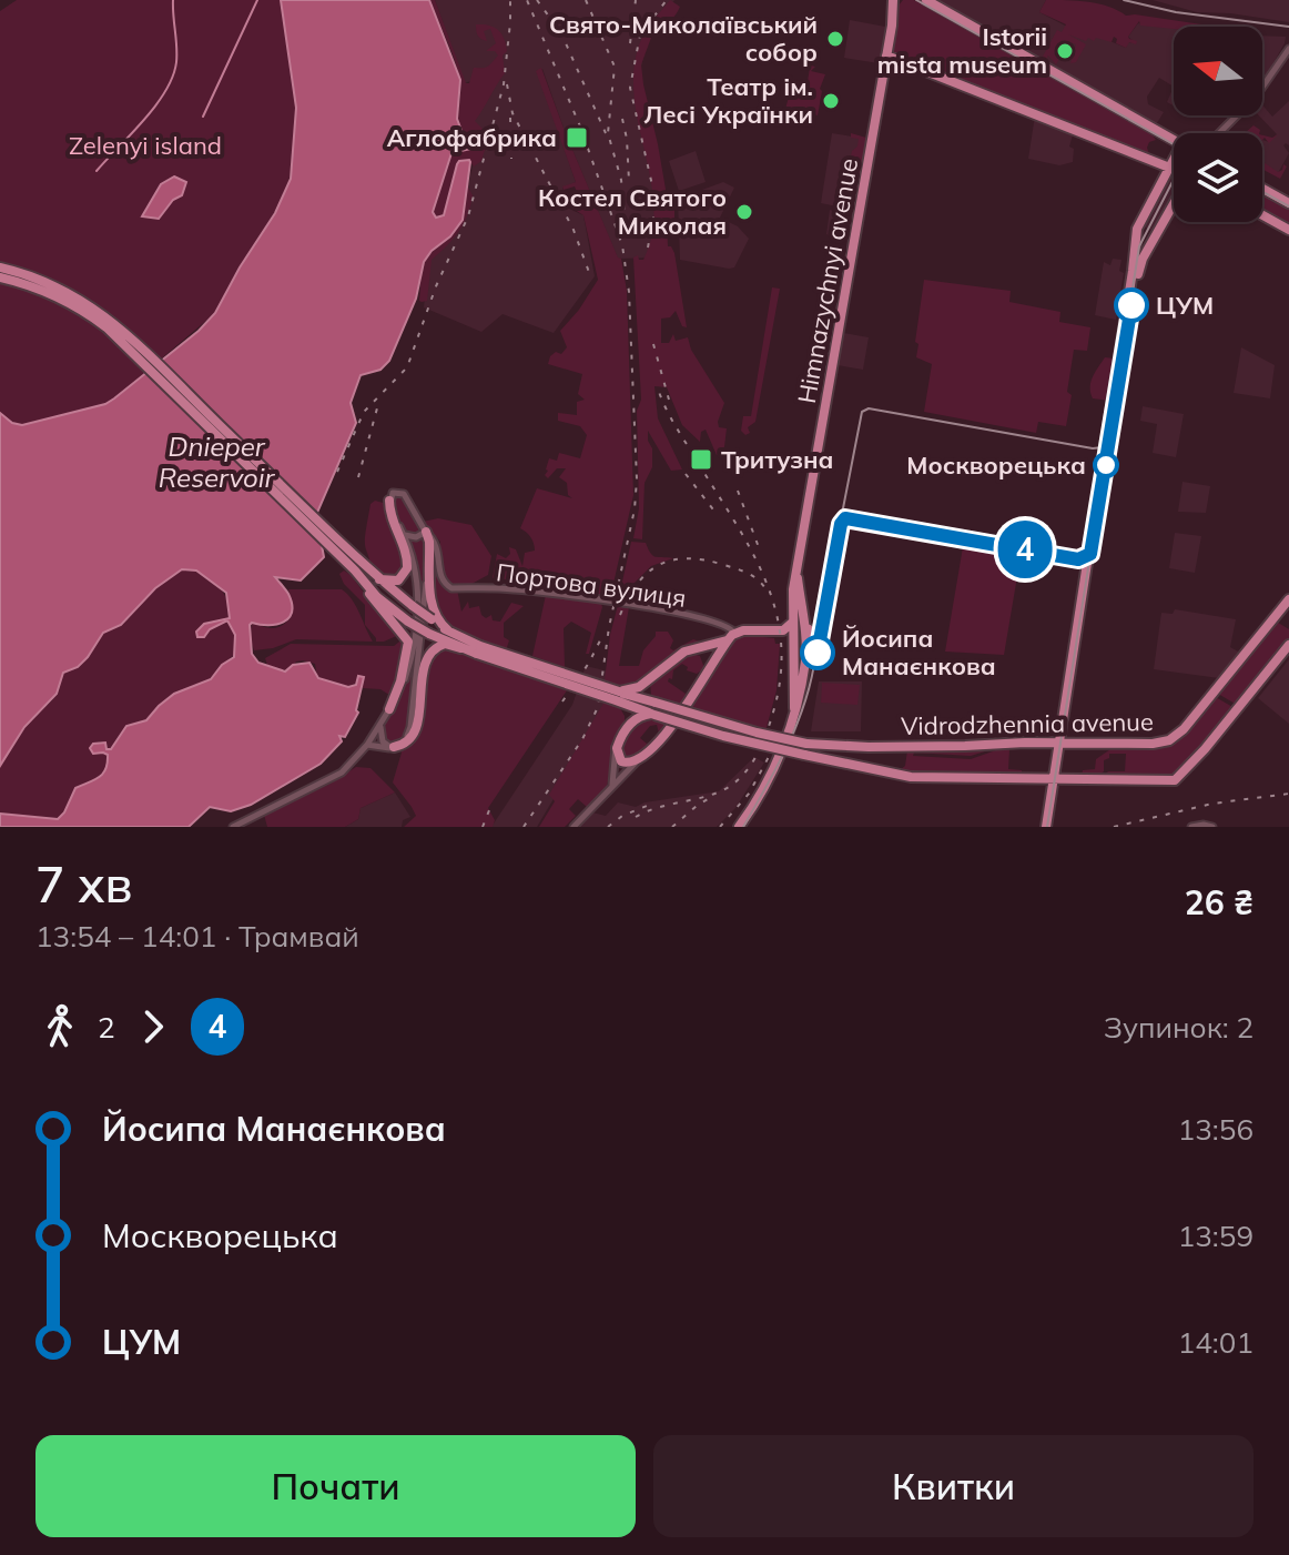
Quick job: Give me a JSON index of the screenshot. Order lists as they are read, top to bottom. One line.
{"streets":{"main road":["Himnazychnyi avenue","Vidrodzhennia avenue"],"street":["Портова вулиця"]},"water":["Dnieper Reservoir"],"parks":["Zelenyi island"],"places":{"other":["Свято-Миколаївський собор","Istorii mista museum","Театр ім. Лесі Українки","Костел Святого Миколая","ЦУМ","Москворецька","Йосипа Манаєнкова"],"transit":["Аглофабрика","Тритузна"]},"lines":["tram line 4"],"north":"left","page":{"on_map":"4","heading":["7 хв","13:54 – 14:01 · Трамвай","26 ₴"],"legs":["2","4","Зупинок: 2"],"list":[{"name":"Йосипа Манаєнкова","value":"13:56"},{"name":"Москворецька","value":"13:59"},{"name":"ЦУМ","value":"14:01"}],"buttons":["Почати","Квитки"]}}
